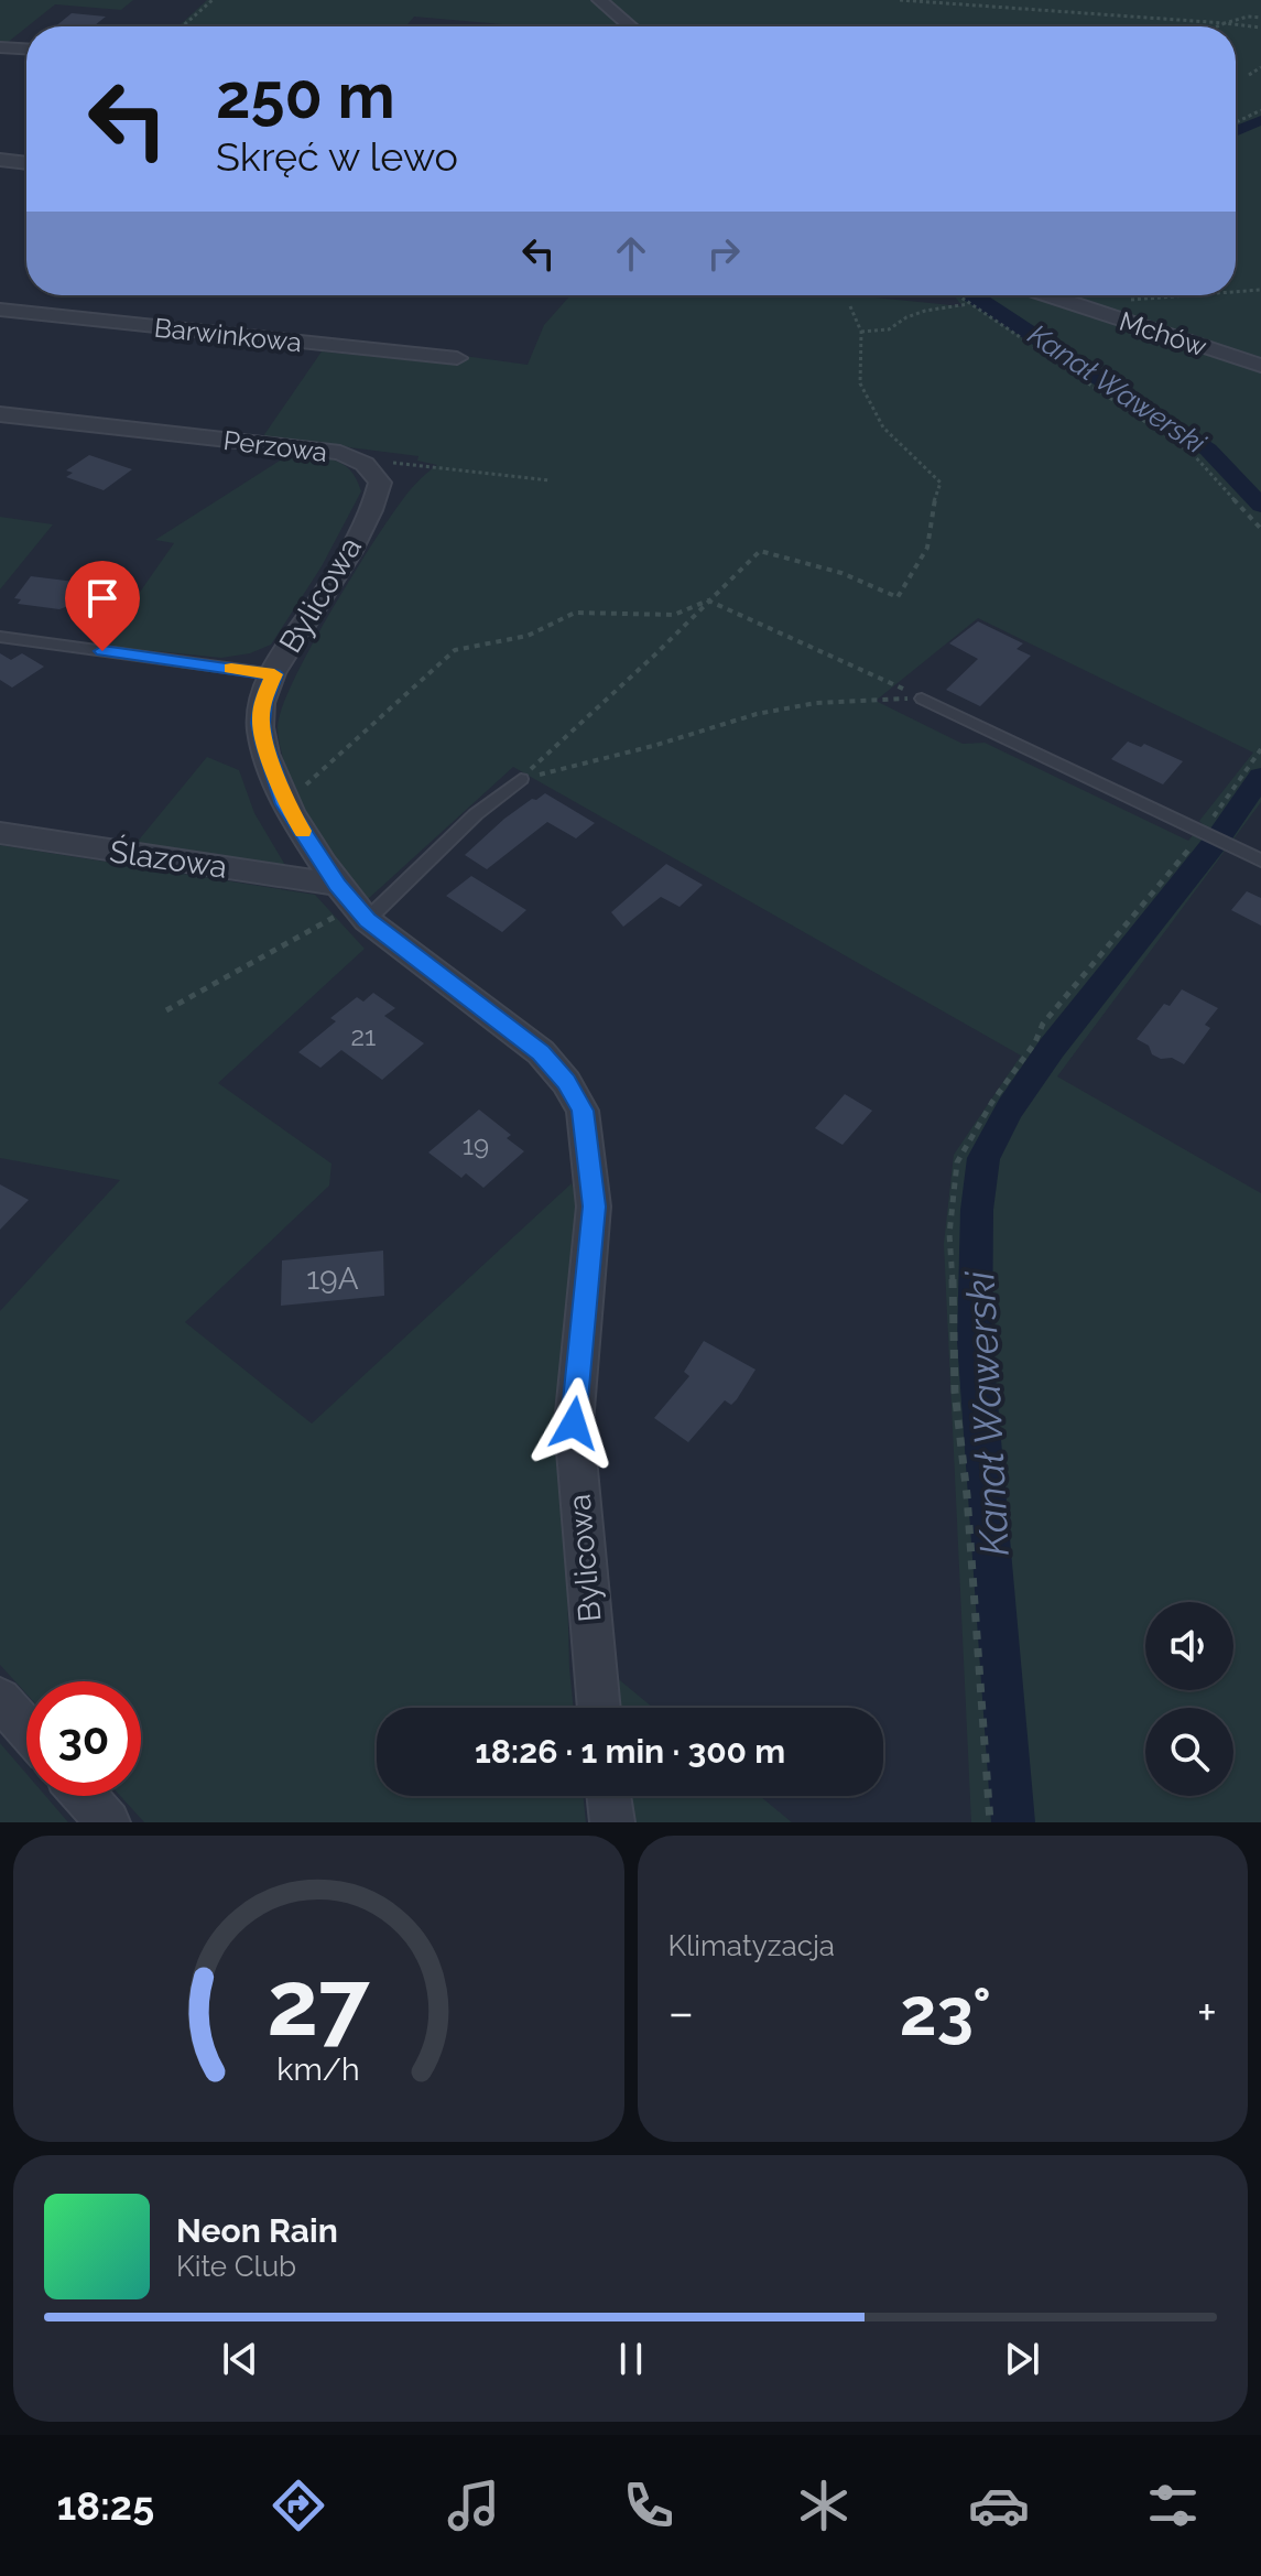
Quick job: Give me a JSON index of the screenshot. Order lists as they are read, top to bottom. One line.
{"streets":{"street":["Mchów","Barwinkowa","Perzowa","Bylicowa","Ślazowa"]},"crossings":[["Perzowa","Bylicowa"],["Bylicowa","Ślazowa"]],"water":["Kanał Wawerski"],"house_numbers":["21","19","19A"],"page":{"turn":["250 m","Skręć w lewo"],"limit":"30","trip":"18:26 · 1 min · 300 m","tile":"Klimatyzacja","heat":["−","23°","+"],"song":["Neon Rain","Kite Club"],"tabs":"18:25","gauge":["27","km/h"]}}
